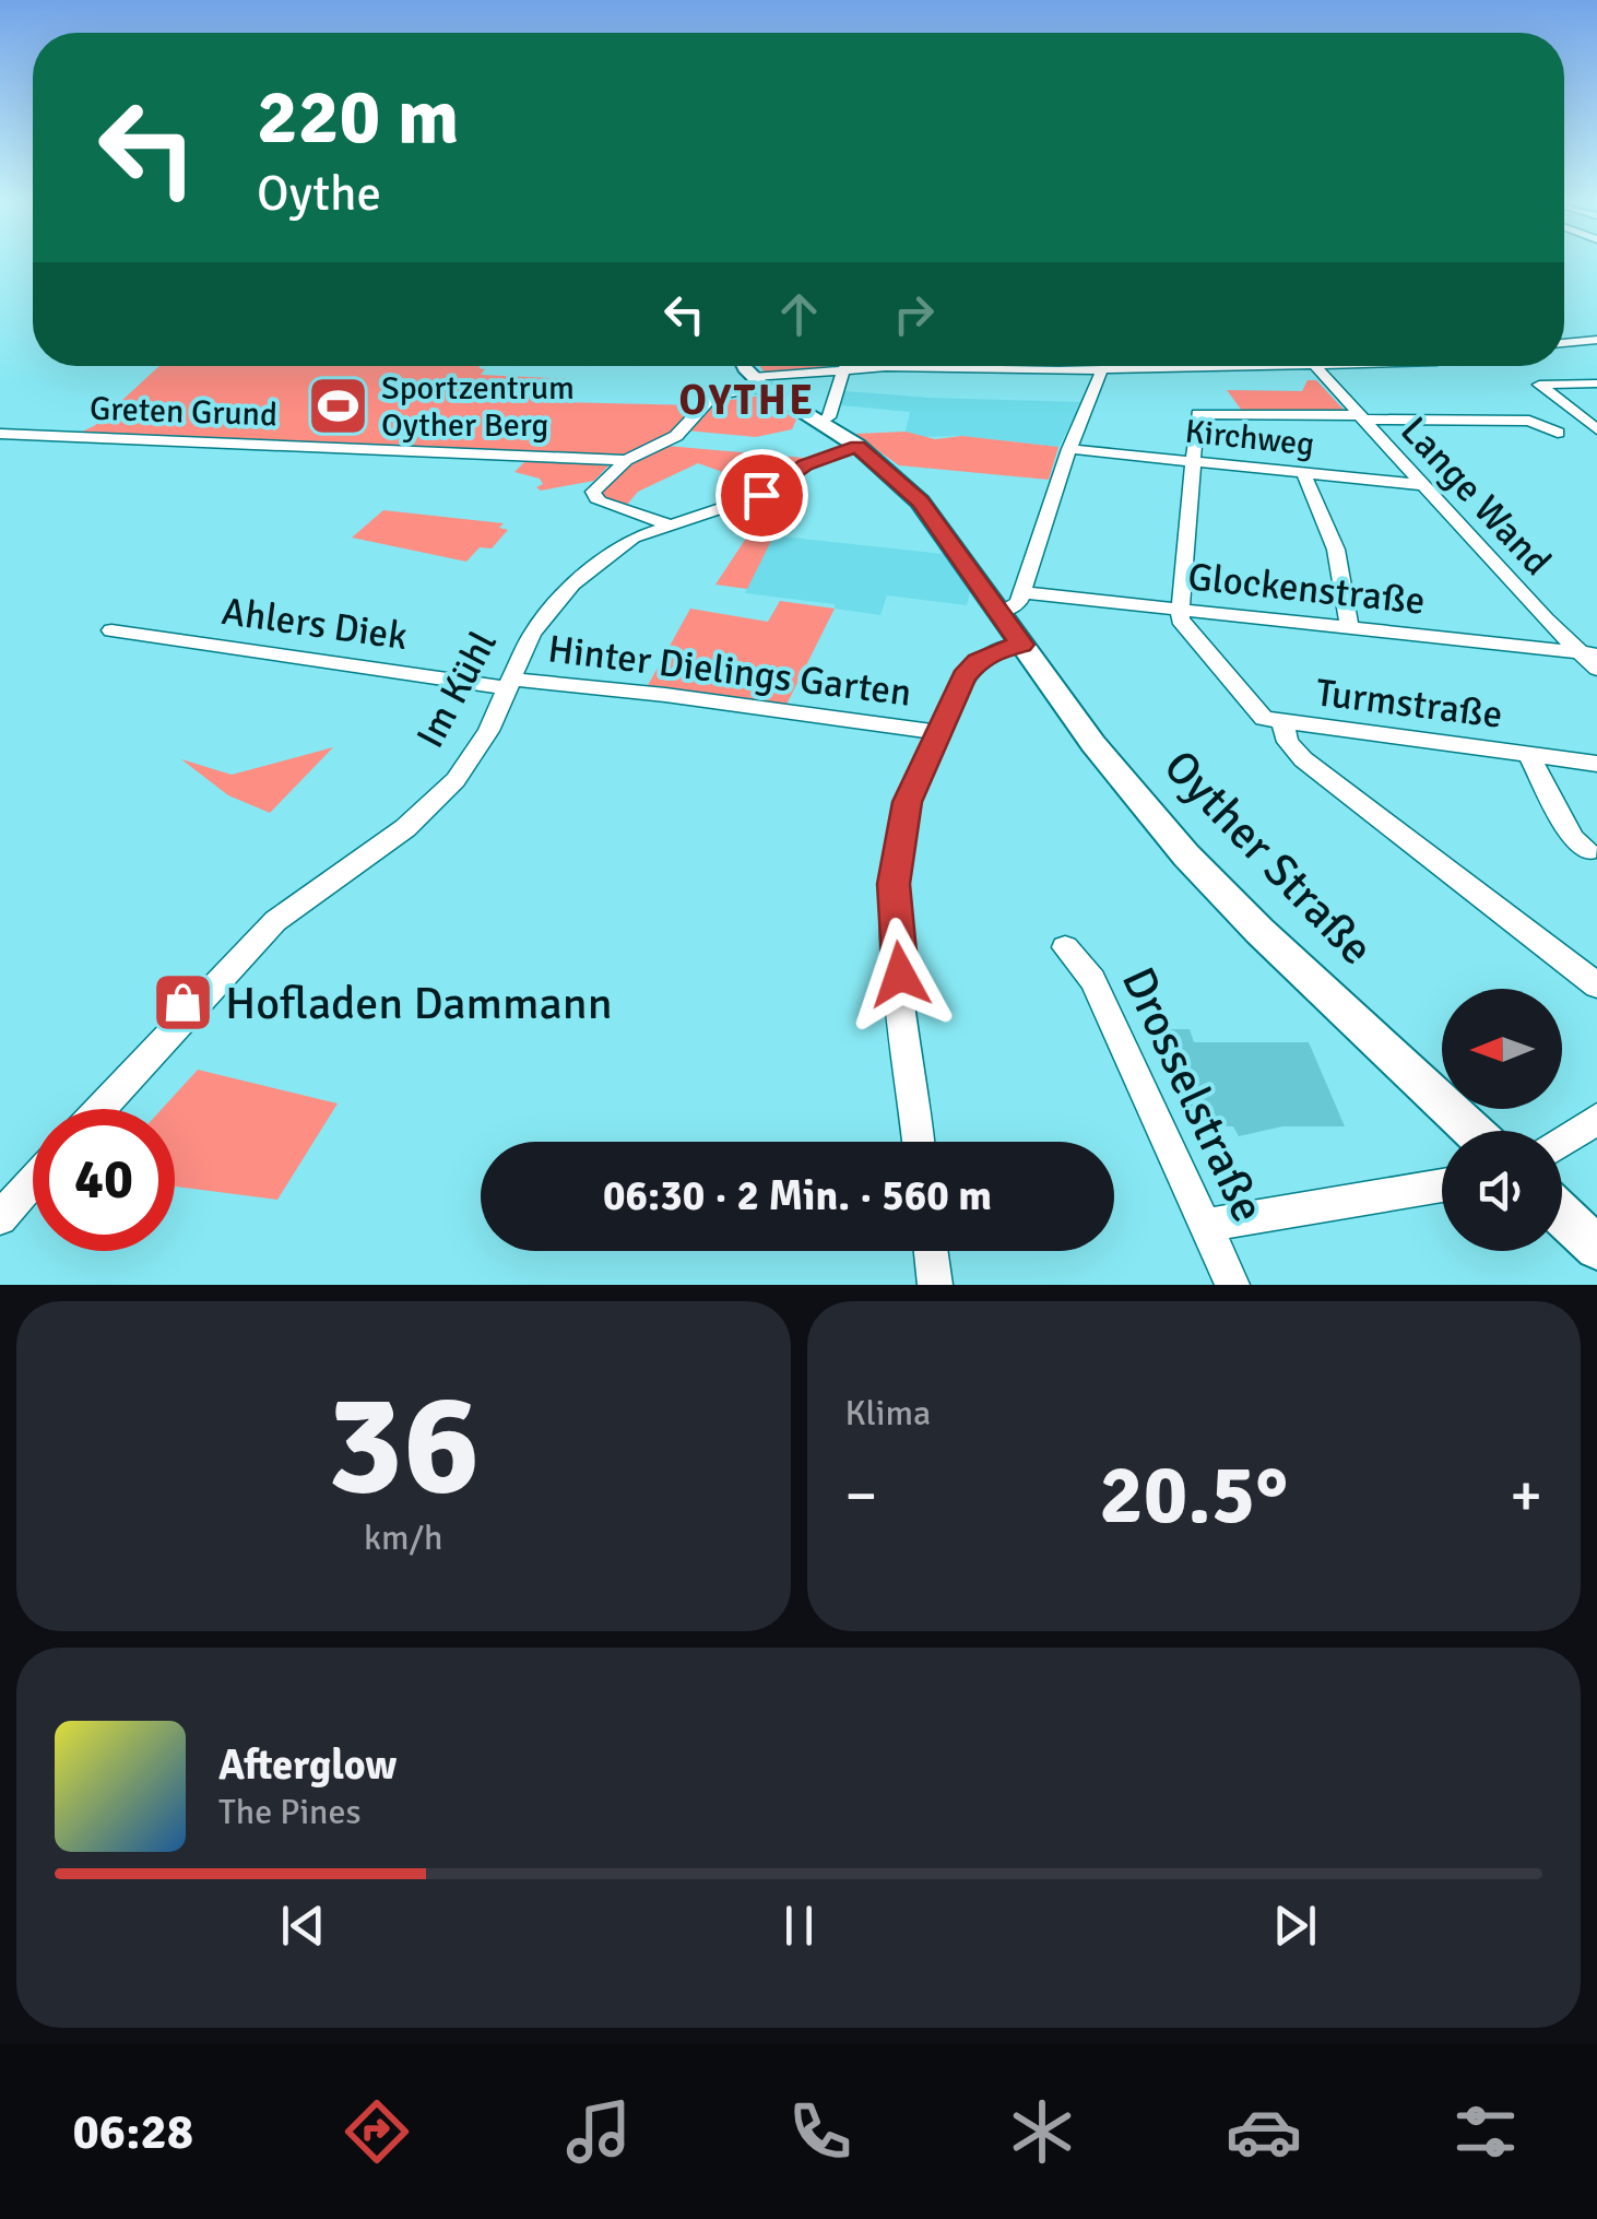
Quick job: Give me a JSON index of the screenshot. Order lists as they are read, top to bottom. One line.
{"streets":{"main road":["Oyther Straße"],"street":["Greten Grund","Kirchweg","Lange Wand","Glockenstraße","Ahlers Diek","Hinter Dielings Garten","Im Kühl","Turmstraße","Drosselstraße"]},"crossings":[["Kirchweg","Lange Wand"],["Lange Wand","Glockenstraße"],["Glockenstraße","Turmstraße"],["Ahlers Diek","Hinter Dielings Garten"],["Ahlers Diek","Im Kühl"],["Hinter Dielings Garten","Im Kühl"]],"districts":["OYTHE"],"places":{"sports":["Sportzentrum Oyther Berg"],"shop":["Hofladen Dammann"]},"north":"left","page":{"turn":["220 m","Oythe"],"limit":"40","trip":"06:30 · 2 Min. · 560 m","tile":[["36","km/h"],"Klima"],"heat":["−","20.5°","+"],"song":["Afterglow","The Pines"],"tabs":"06:28"}}
